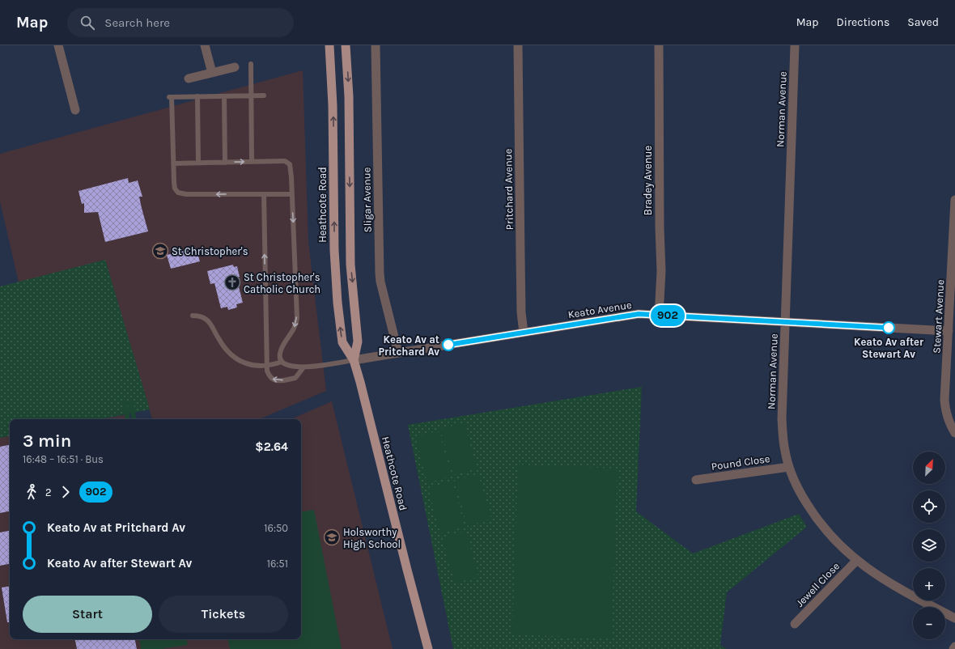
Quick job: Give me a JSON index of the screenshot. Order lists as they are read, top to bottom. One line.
{"streets":{"main road":["Heathcote Road"],"street":["Norman Avenue","Bradey Avenue","Pritchard Avenue","Sligar Avenue","Keato Avenue","Stewart Avenue","Pound Close","Jewell Close"]},"crossings":[["Norman Avenue","Keato Avenue"],["Norman Avenue","Pound Close"],["Norman Avenue","Jewell Close"],["Bradey Avenue","Keato Avenue"],["Pritchard Avenue","Keato Avenue"],["Sligar Avenue","Keato Avenue"],["Heathcote Road","Keato Avenue"],["Keato Avenue","Stewart Avenue"]],"places":{"school or university":["St Christopher's","Holsworthy High School"],"church":["St Christopher's Catholic Church"],"other":["Keato Av after Stewart Av","Keato Av at Pritchard Av"]},"lines":["bus line 902"],"north":"top right","page":{"header":"Map","search":"Search here","nav":["Map","Directions","Saved"],"on_map":"902","heading":["3 min","16:48 – 16:51 · Bus","$2.64"],"map_buttons":["+","−"],"legs":["2","902"],"list":[{"name":"Keato Av at Pritchard Av","value":"16:50"},{"name":"Keato Av after Stewart Av","value":"16:51"}],"buttons":["Start","Tickets"]}}
